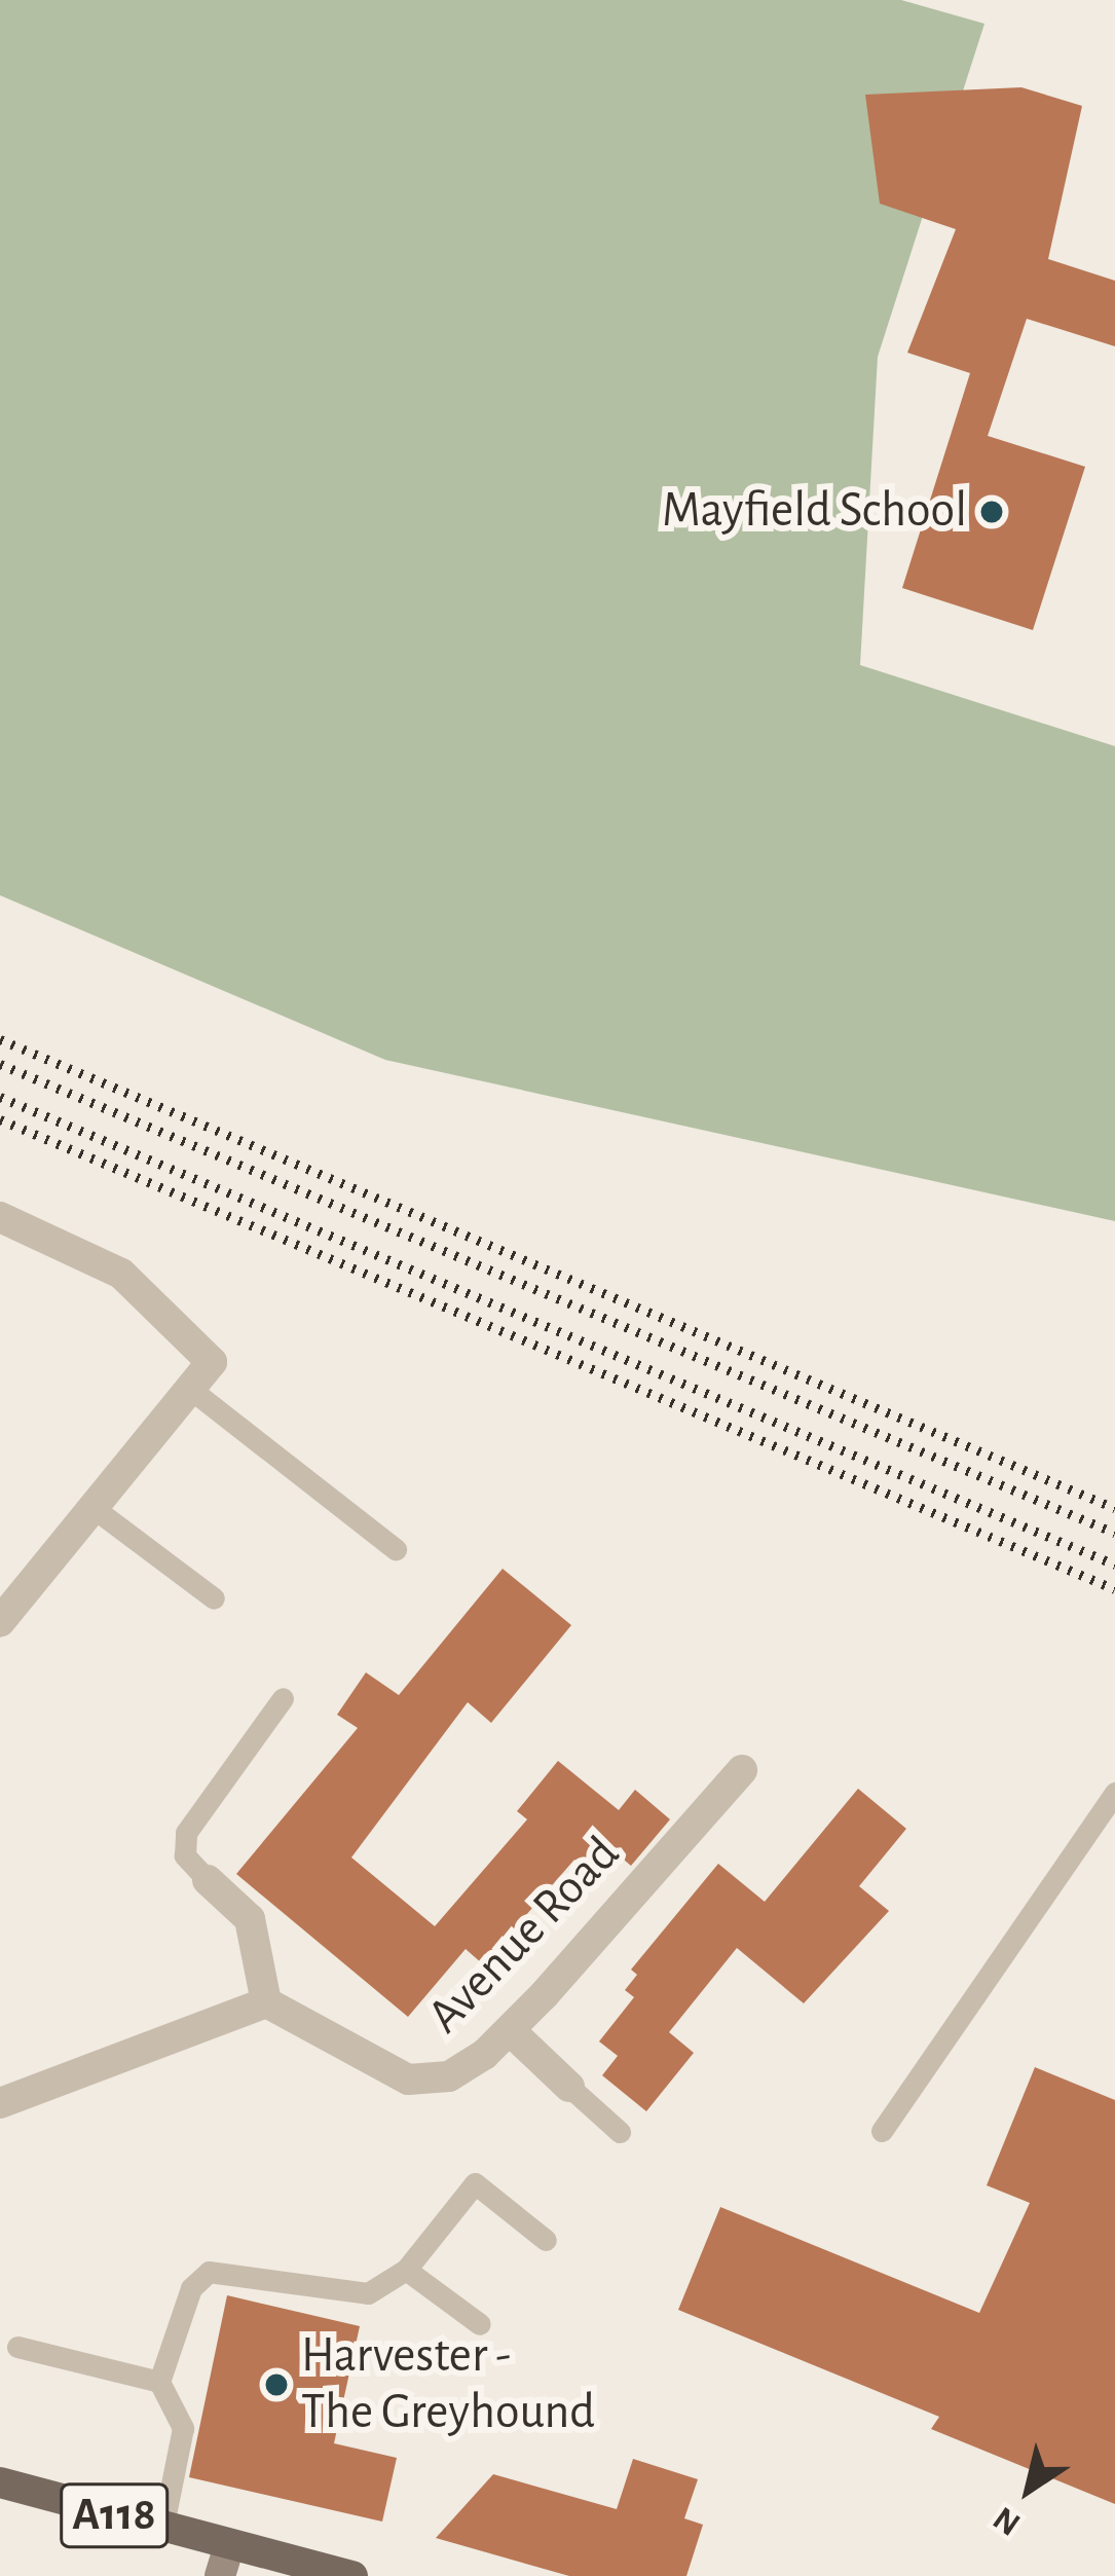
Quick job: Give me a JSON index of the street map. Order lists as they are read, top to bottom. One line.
{"streets":{"main road":["A118"],"street":["Avenue Road"]},"places":["Mayfield School","Harvester - The Greyhound"],"north":"bottom left"}
